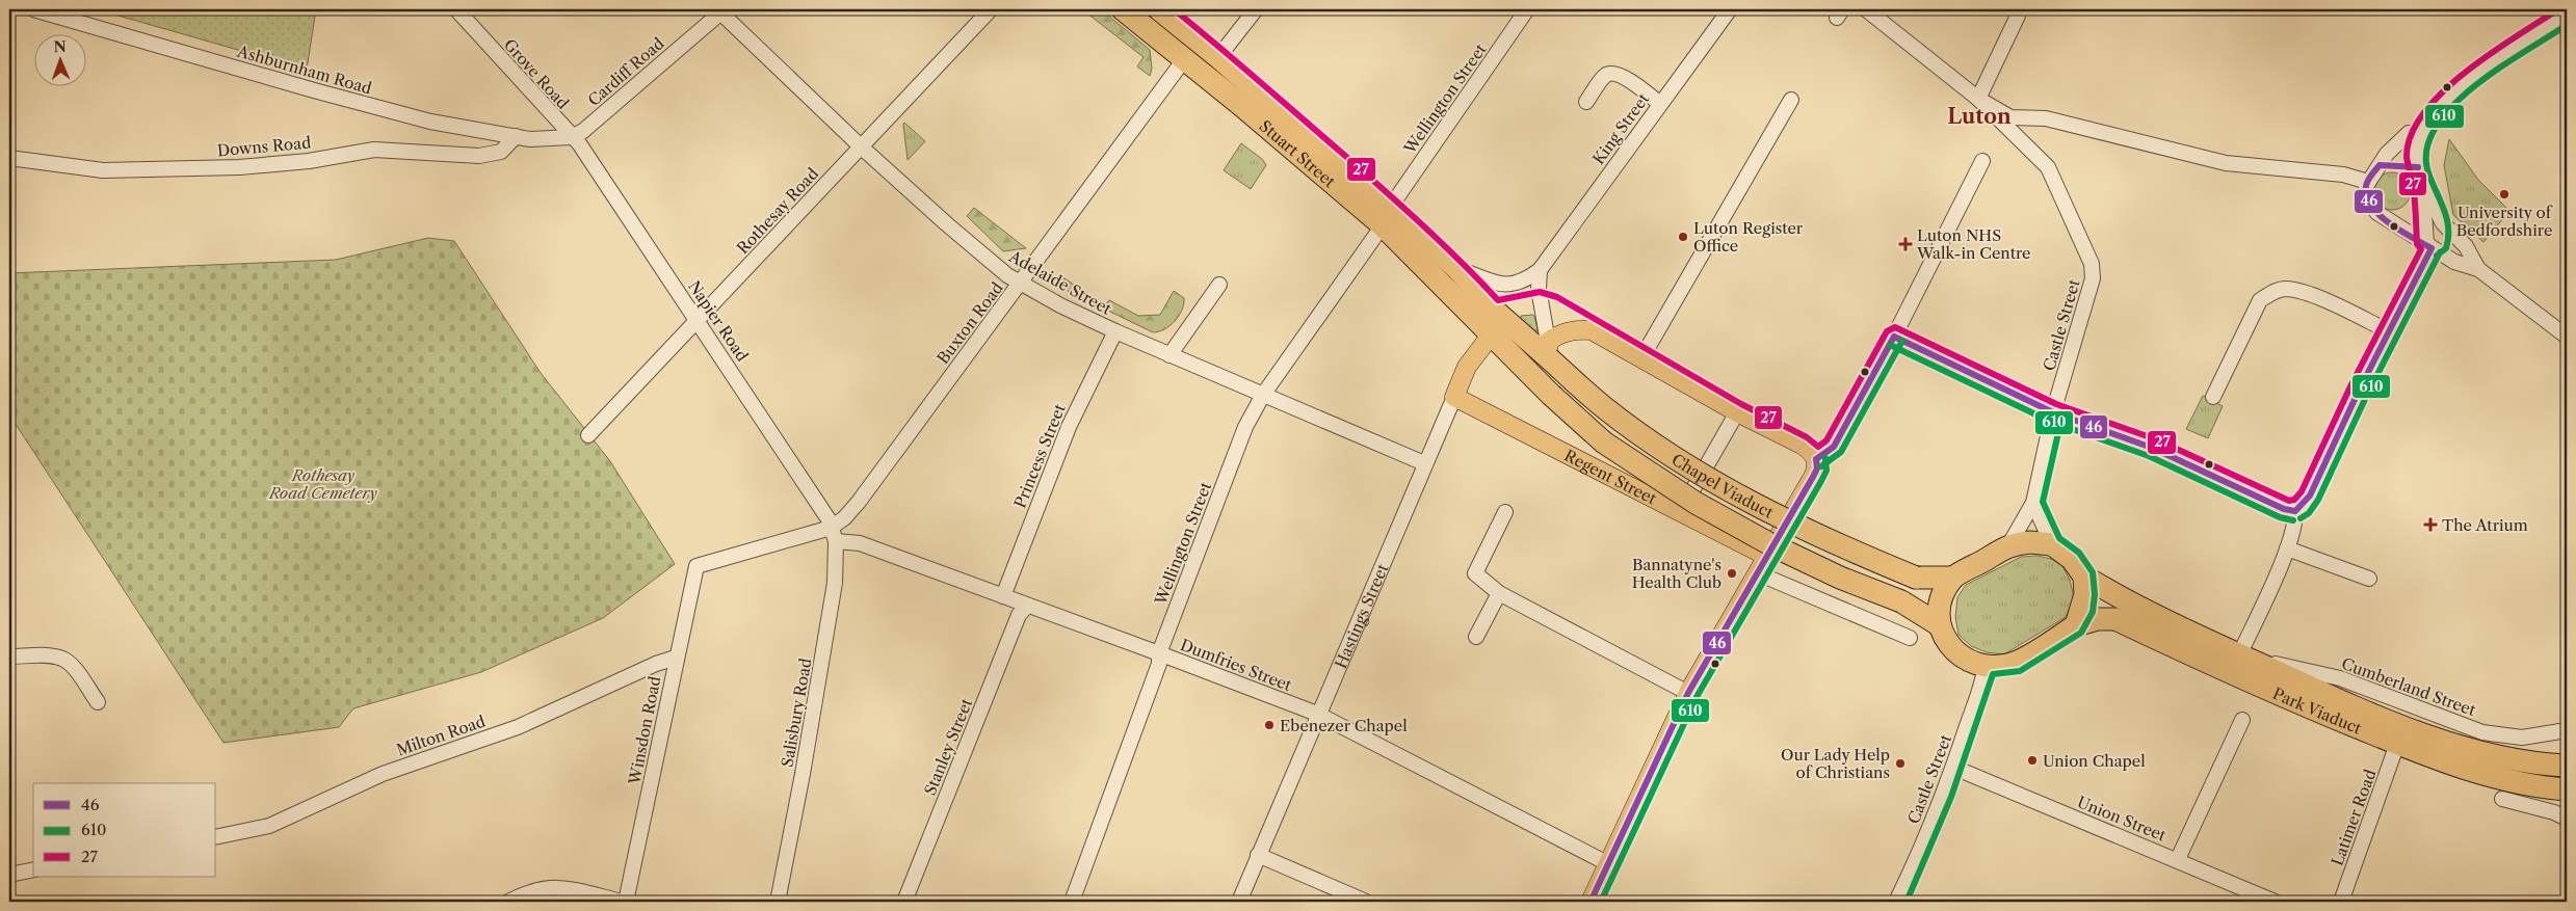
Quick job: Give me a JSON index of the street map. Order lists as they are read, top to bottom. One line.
{"streets":{"highway":["Stuart Street","Chapel Viaduct","Park Viaduct"],"main road":["Regent Street","Hastings Street"],"street":["Ashburnham Road","Cardiff Road","Grove Road","Wellington Street","King Street","Downs Road","Rothesay Road","Adelaide Street","Napier Road","Buxton Road","Castle Street","Princess Street","Dumfries Street","Cumberland Street","Salisbury Road","Winsdon Road","Milton Road","Stanley Street","Latimer Road","Union Street"]},"crossings":[["Ashburnham Road","Cardiff Road"],["Ashburnham Road","Grove Road"],["Ashburnham Road","Downs Road"],["Ashburnham Road","Napier Road"],["Cardiff Road","Grove Road"],["Cardiff Road","Adelaide Street"],["Cardiff Road","Napier Road"],["Grove Road","Napier Road"],["Wellington Street","Stuart Street"],["Wellington Street","Adelaide Street"],["Wellington Street","Dumfries Street"],["Stuart Street","Buxton Road"],["Stuart Street","Chapel Viaduct"],["Stuart Street","Hastings Street"],["Rothesay Road","Adelaide Street"],["Rothesay Road","Napier Road"],["Adelaide Street","Buxton Road"],["Adelaide Street","Princess Street"],["Adelaide Street","Hastings Street"],["Napier Road","Buxton Road"],["Napier Road","Dumfries Street"],["Napier Road","Salisbury Road"],["Napier Road","Winsdon Road"],["Buxton Road","Dumfries Street"],["Buxton Road","Salisbury Road"],["Buxton Road","Winsdon Road"],["Castle Street","Chapel Viaduct"],["Castle Street","Park Viaduct"],["Castle Street","Union Street"],["Princess Street","Dumfries Street"],["Regent Street","Hastings Street"],["Chapel Viaduct","Park Viaduct"],["Hastings Street","Dumfries Street"],["Dumfries Street","Salisbury Road"],["Dumfries Street","Winsdon Road"],["Dumfries Street","Stanley Street"],["Cumberland Street","Park Viaduct"],["Park Viaduct","Latimer Road"],["Salisbury Road","Winsdon Road"],["Winsdon Road","Milton Road"]],"districts":["Luton"],"parks":["Rothesay Road Cemetery"],"places":{"other":["University of Bedfordshire","Luton Register Office","Bannatyne's Health Club","Ebenezer Chapel","Union Chapel","Our Lady Help of Christians"],"health":["Luton NHS Walk-in Centre","The Atrium"]},"lines":["transit line 27","transit line 610","transit line 46"],"legend":["46","610","27"],"north":"top"}
